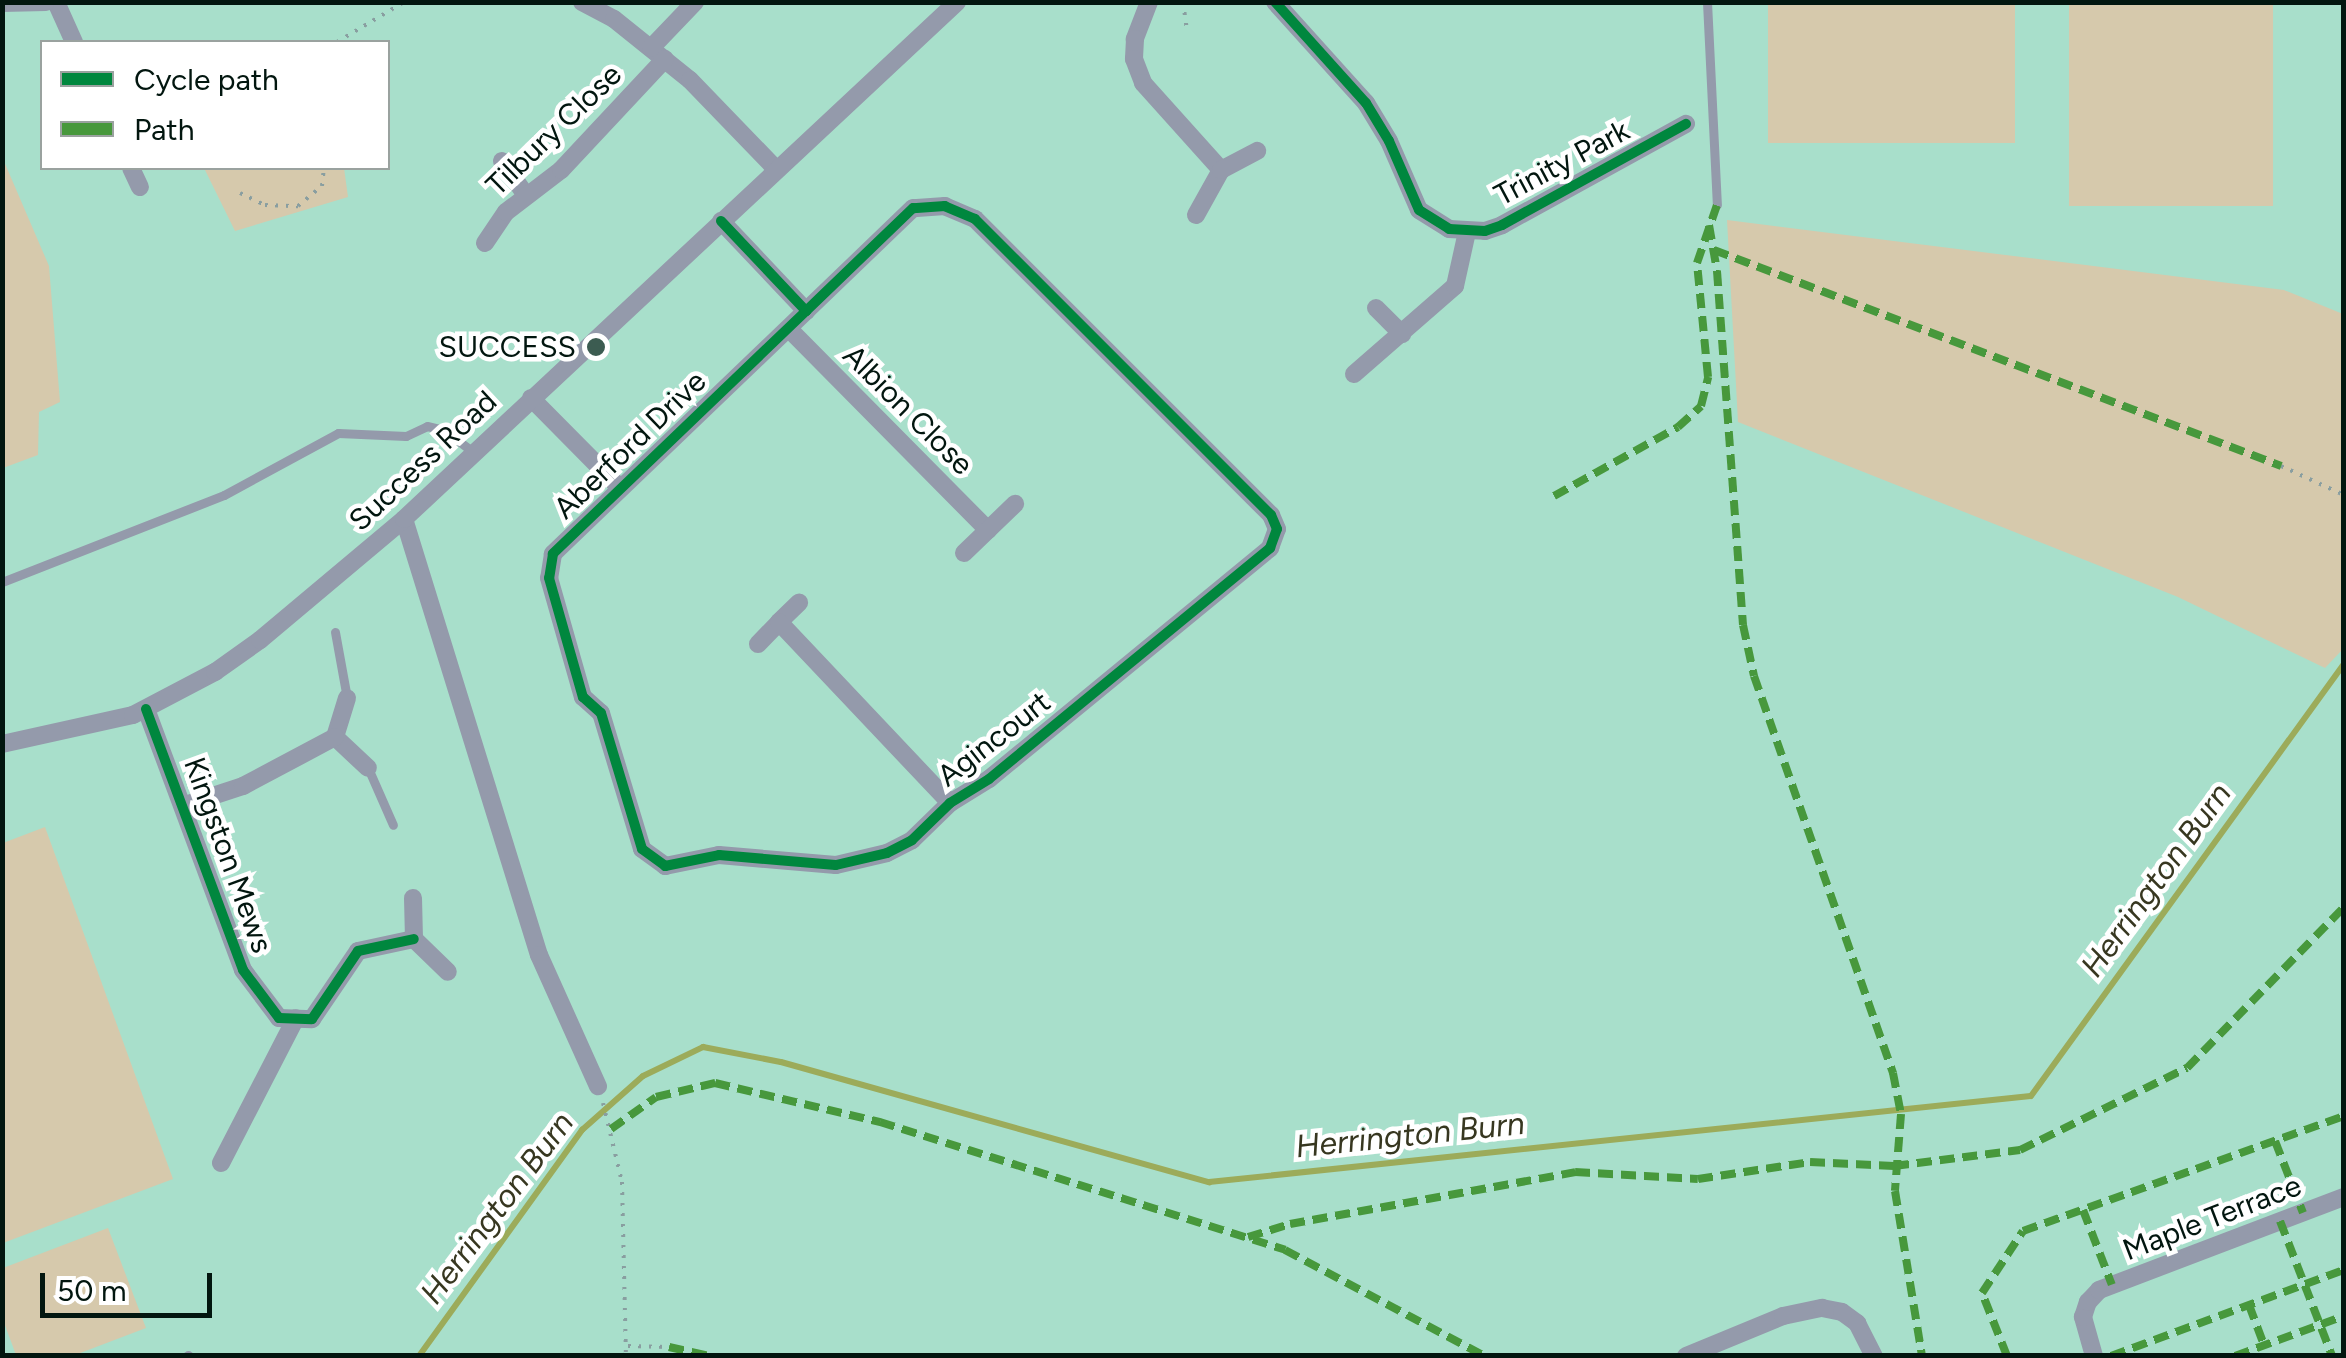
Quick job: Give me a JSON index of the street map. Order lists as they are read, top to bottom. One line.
{"streets":{"street":["Tilbury Close","Trinity Park","Albion Close","Aberford Drive","Success Road","Agincourt","Kingston Mews","Maple Terrace"]},"crossings":[["Albion Close","Aberford Drive"],["Aberford Drive","Agincourt"],["Success Road","Kingston Mews"]],"water":["Herrington Burn"],"places":["SUCCESS"],"legend":["Cycle path","Path"],"scale_bar":"50 m"}
